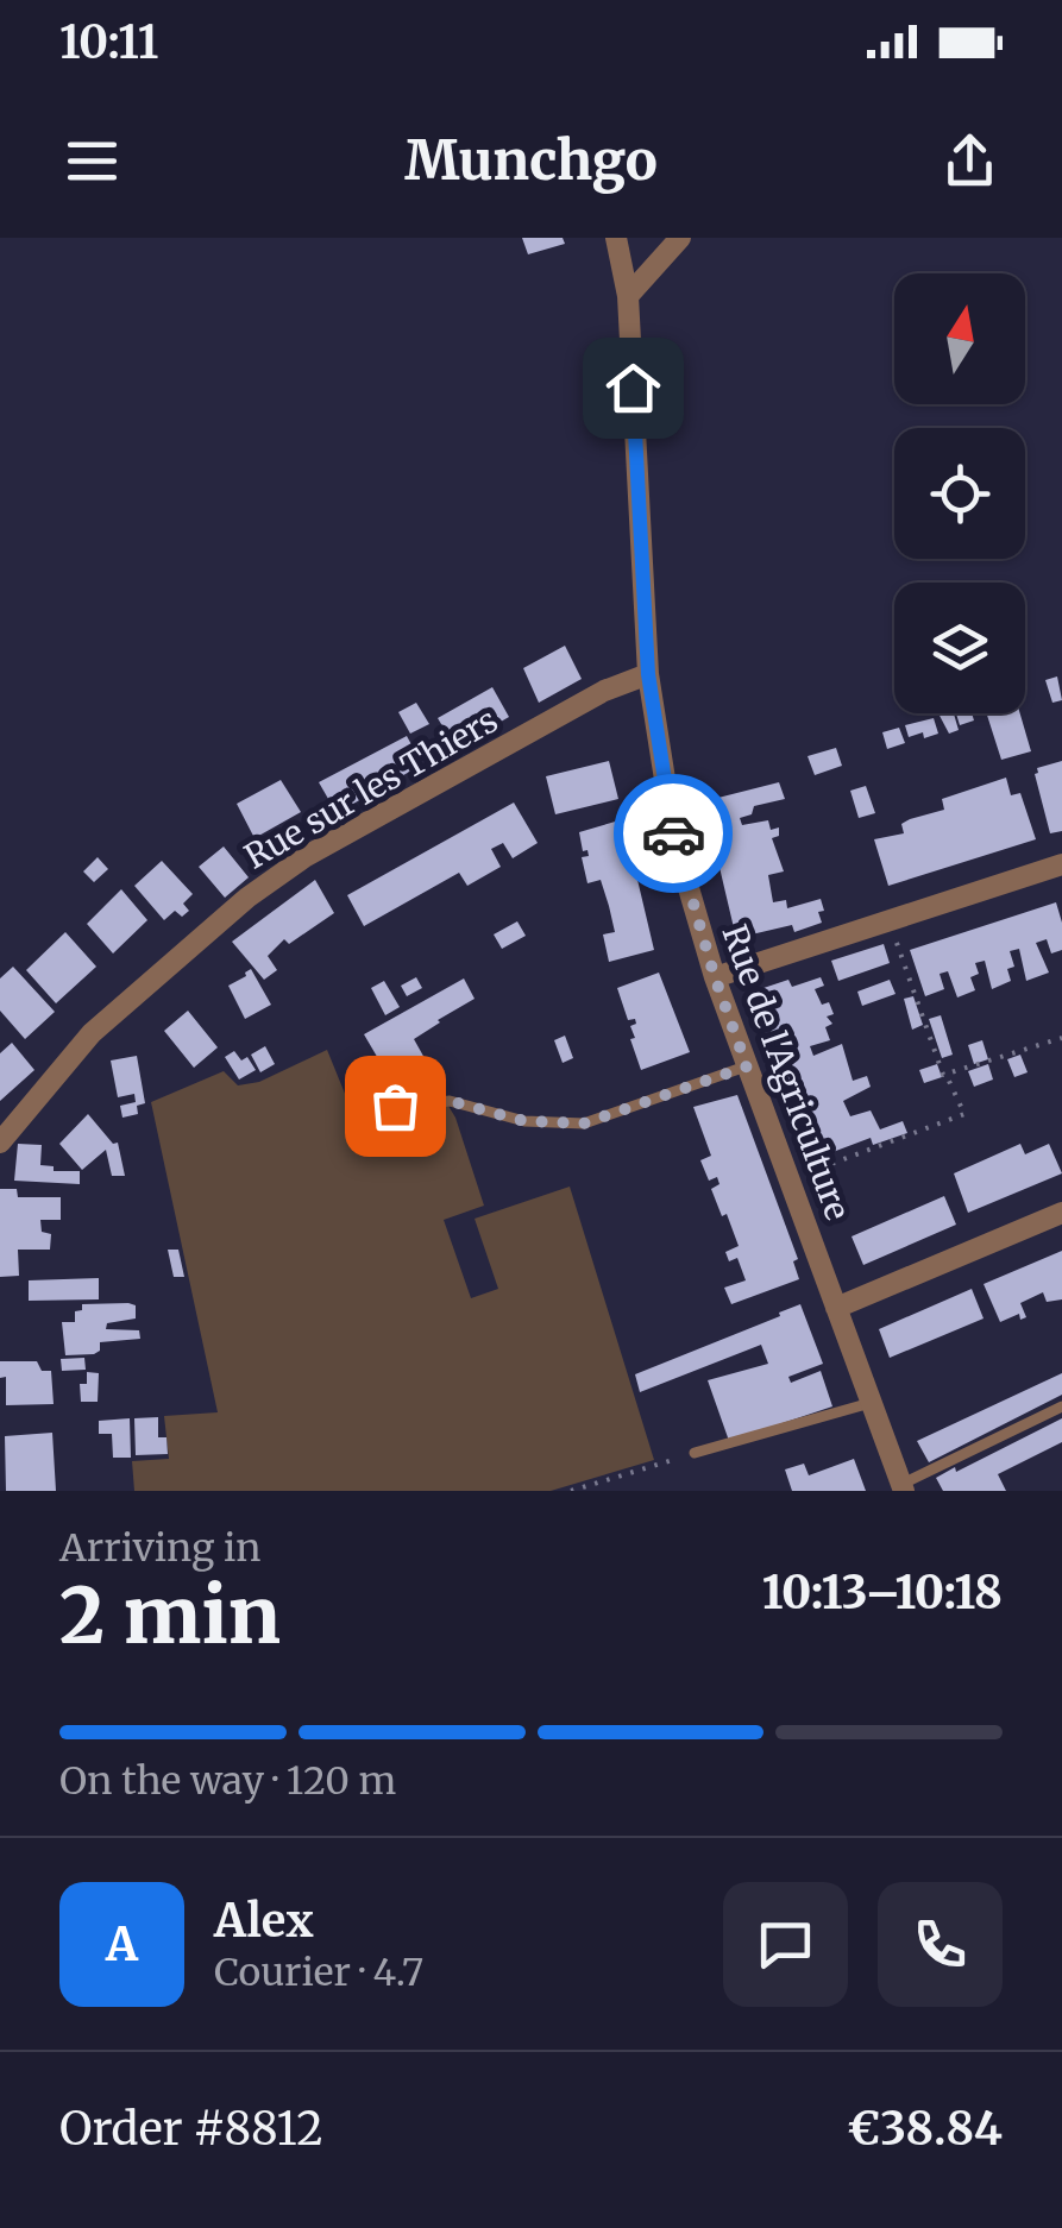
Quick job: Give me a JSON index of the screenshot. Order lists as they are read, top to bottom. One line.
{"streets":{"street":["Rue sur les Thiers","Rue de l'Agriculture"]},"crossings":[["Rue sur les Thiers","Rue de l'Agriculture"]],"north":"top","page":{"status":"10:11","header":"Munchgo","heading":["2 min","Arriving in","10:13–10:18"],"panel":["Alex","Courier · 4.7","Order #8812","€38.84"],"bar":"On the way · 120 m","round":"A"}}
